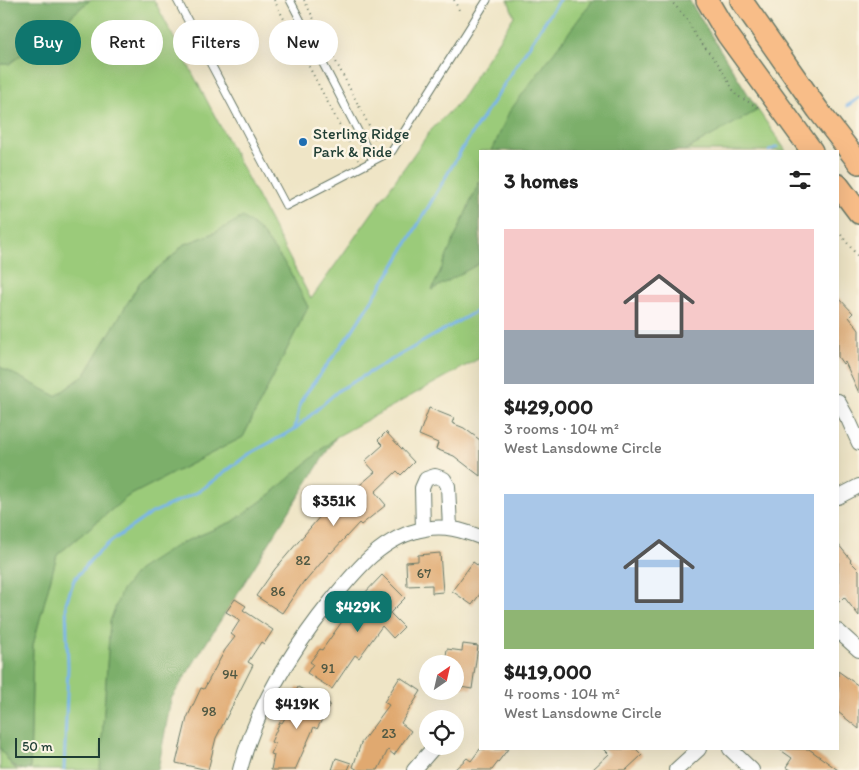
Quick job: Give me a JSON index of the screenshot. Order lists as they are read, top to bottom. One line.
{"places":["Sterling Ridge Park & Ride"],"house_numbers":["82","67","86","91","94","98","23"],"scale_bar":"50 m","north":"top right","page":{"chip":["Buy","Rent","Filters","New"],"heading":"3 homes","list":[{"name":"$429,000","note":"3 rooms · 104 m² · West Lansdowne Circle"},{"name":"$419,000","note":"4 rooms · 104 m² · West Lansdowne Circle"}],"price":["$351K","$429K","$419K"],"scale":"50 m"}}
